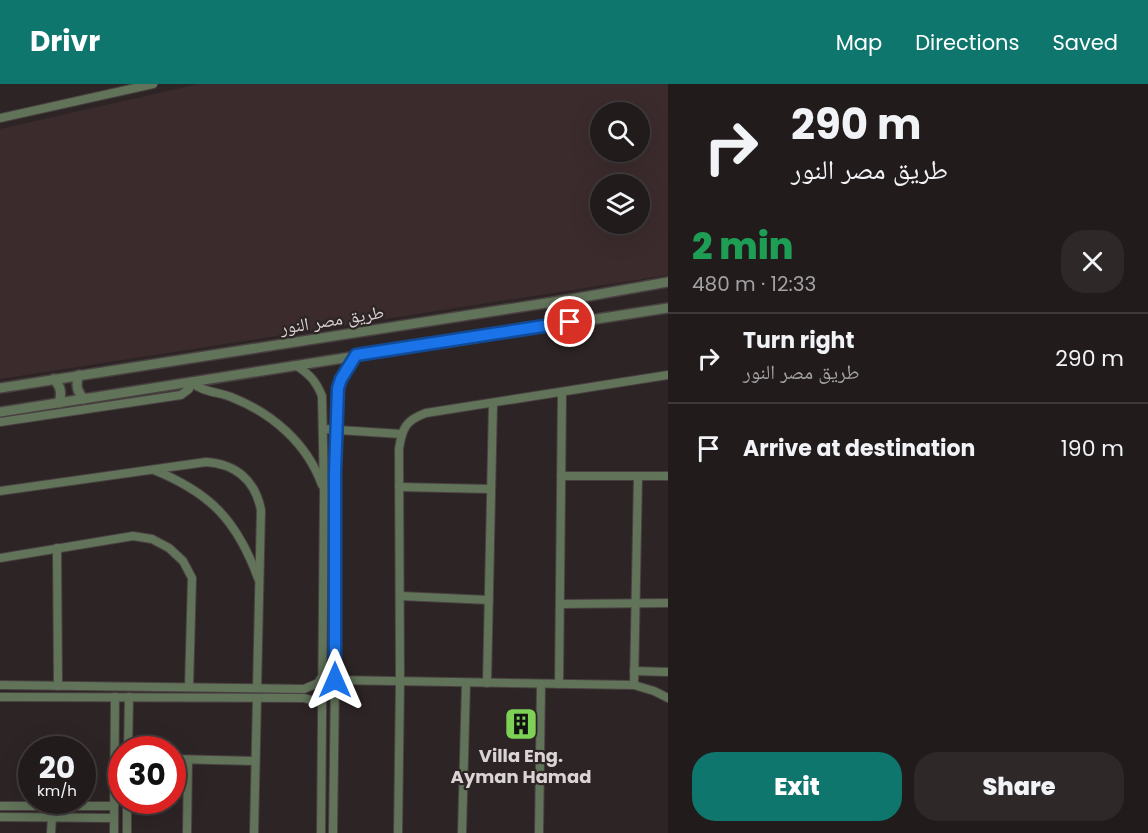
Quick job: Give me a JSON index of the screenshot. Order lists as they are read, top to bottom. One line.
{"streets":{"street":["طريق مصر النور"]},"places":{"building":["Villa Eng. Ayman Hamad"]},"page":{"header":"Drivr","nav":["Map","Directions","Saved"],"turn":["290 m","طريق مصر النور"],"heading":["2 min","480 m · 12:33"],"list":[{"name":"Turn right","note":"طريق مصر النور","value":"290 m"},{"name":"Arrive at destination","value":"190 m"}],"speed":"20 km/h","limit":"30","buttons":["Exit","Share"]}}
